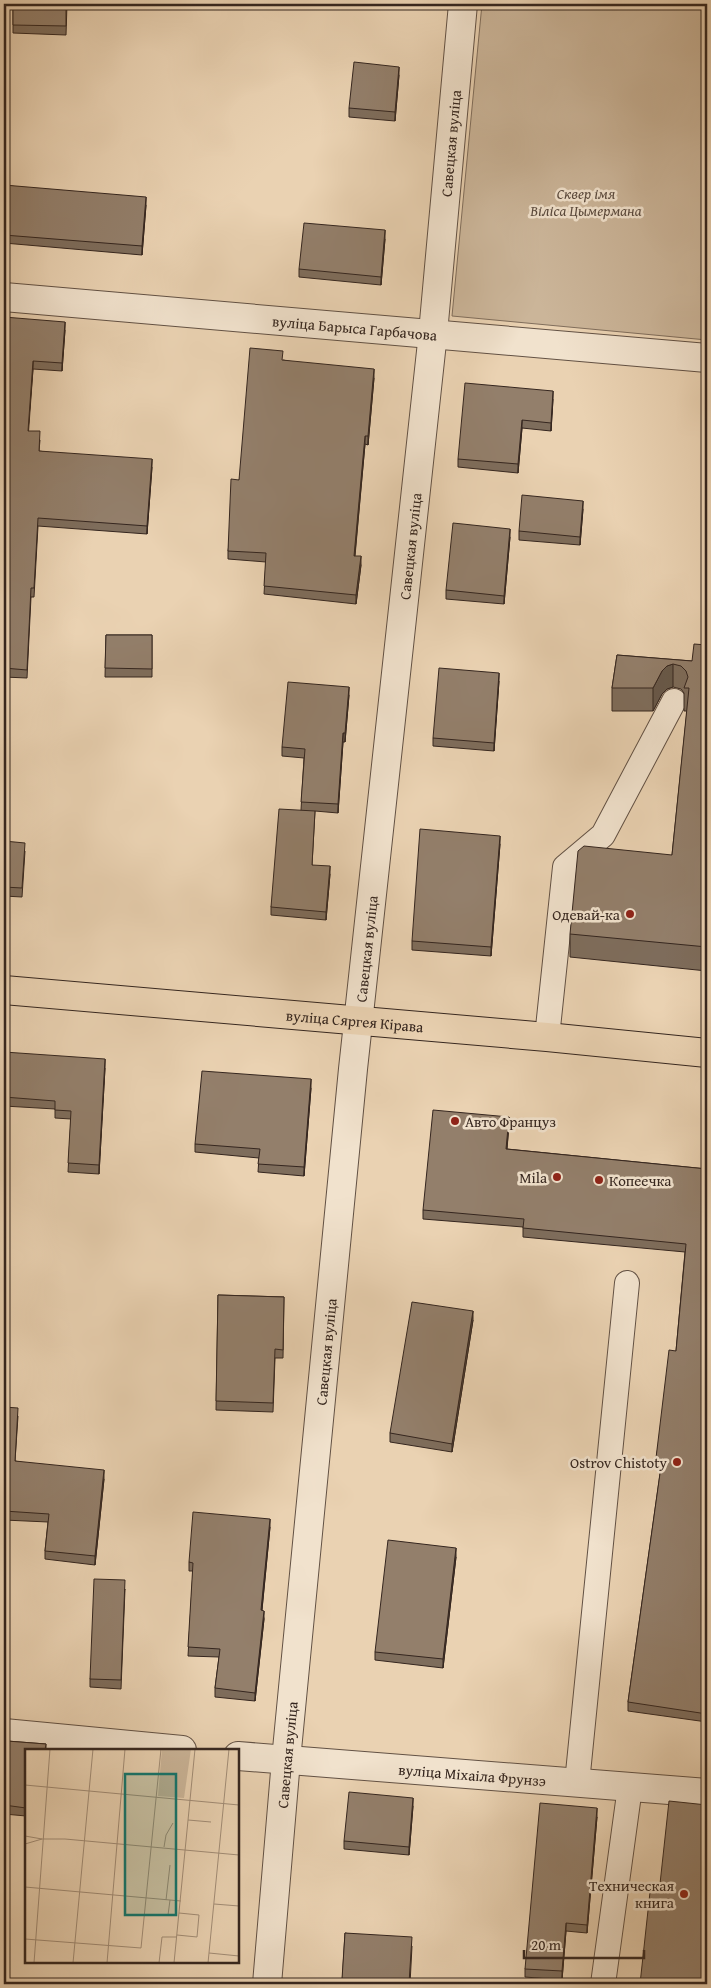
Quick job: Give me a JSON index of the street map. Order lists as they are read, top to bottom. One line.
{"streets":{"main road":["вуліца Сяргея Кірава"],"street":["Савецкая вуліца","вуліца Барыса Гарбачова","вуліца Міхаіла Фрунзэ"]},"crossings":[["Савецкая вуліца","вуліца Барыса Гарбачова"],["Савецкая вуліца","вуліца Сяргея Кірава"],["Савецкая вуліца","вуліца Міхаіла Фрунзэ"]],"parks":["Сквер імя Віліса Цымермана"],"places":["Одевай-ка","Авто Француз","Mila","Копеечка","Ostrov Chistoty","Техническая книга"],"scale_bar":"20 m"}
